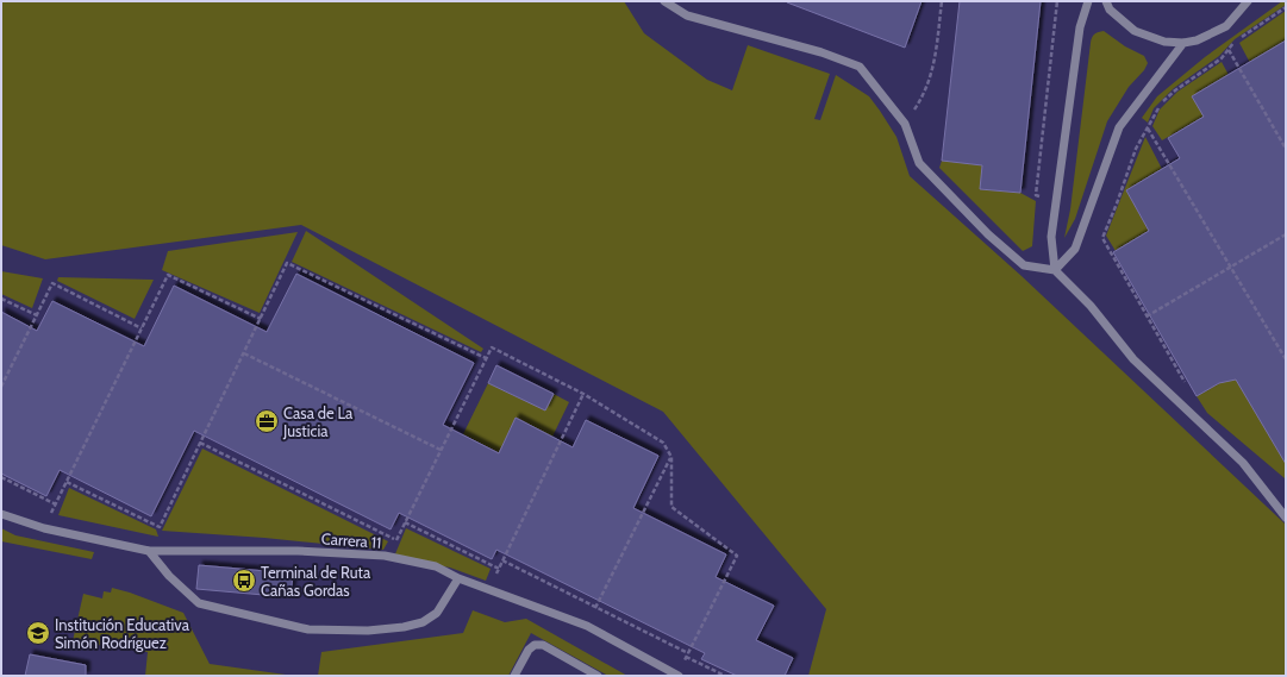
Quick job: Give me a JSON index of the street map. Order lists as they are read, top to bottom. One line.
{"streets":{"street":["Carrera 11"]},"places":{"office":["Casa de La Justicia"],"bus stop":["Terminal de Ruta Cañas Gordas"],"school or university":["Institución Educativa Simón Rodríguez"]}}
